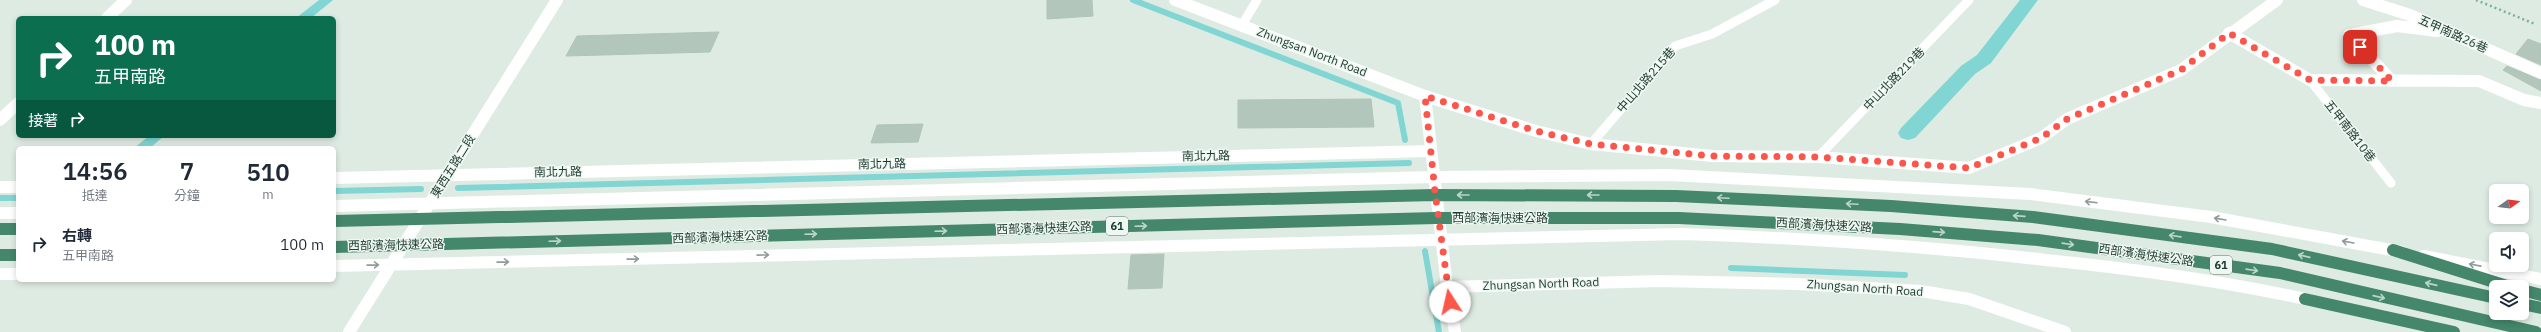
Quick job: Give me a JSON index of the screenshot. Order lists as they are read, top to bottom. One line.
{"streets":{"highway":["西部濱海快速公路","61"],"street":["五甲南路26巷","Zhungsan North Road","五甲南路10巷","南北九路","東西五路二段"],"lane":["中山北路219巷","中山北路215巷"]},"crossings":[["Zhungsan North Road","中山北路219巷"],["Zhungsan North Road","中山北路215巷"],["Zhungsan North Road","五甲南路10巷"],["南北九路","東西五路二段"]],"north":"right","page":{"turn":["100 m","五甲南路"],"then":"接著","eta":["14:56","抵達","7","分鐘","510","m"],"list":[{"name":"右轉","note":"五甲南路","value":"100 m"}]}}
